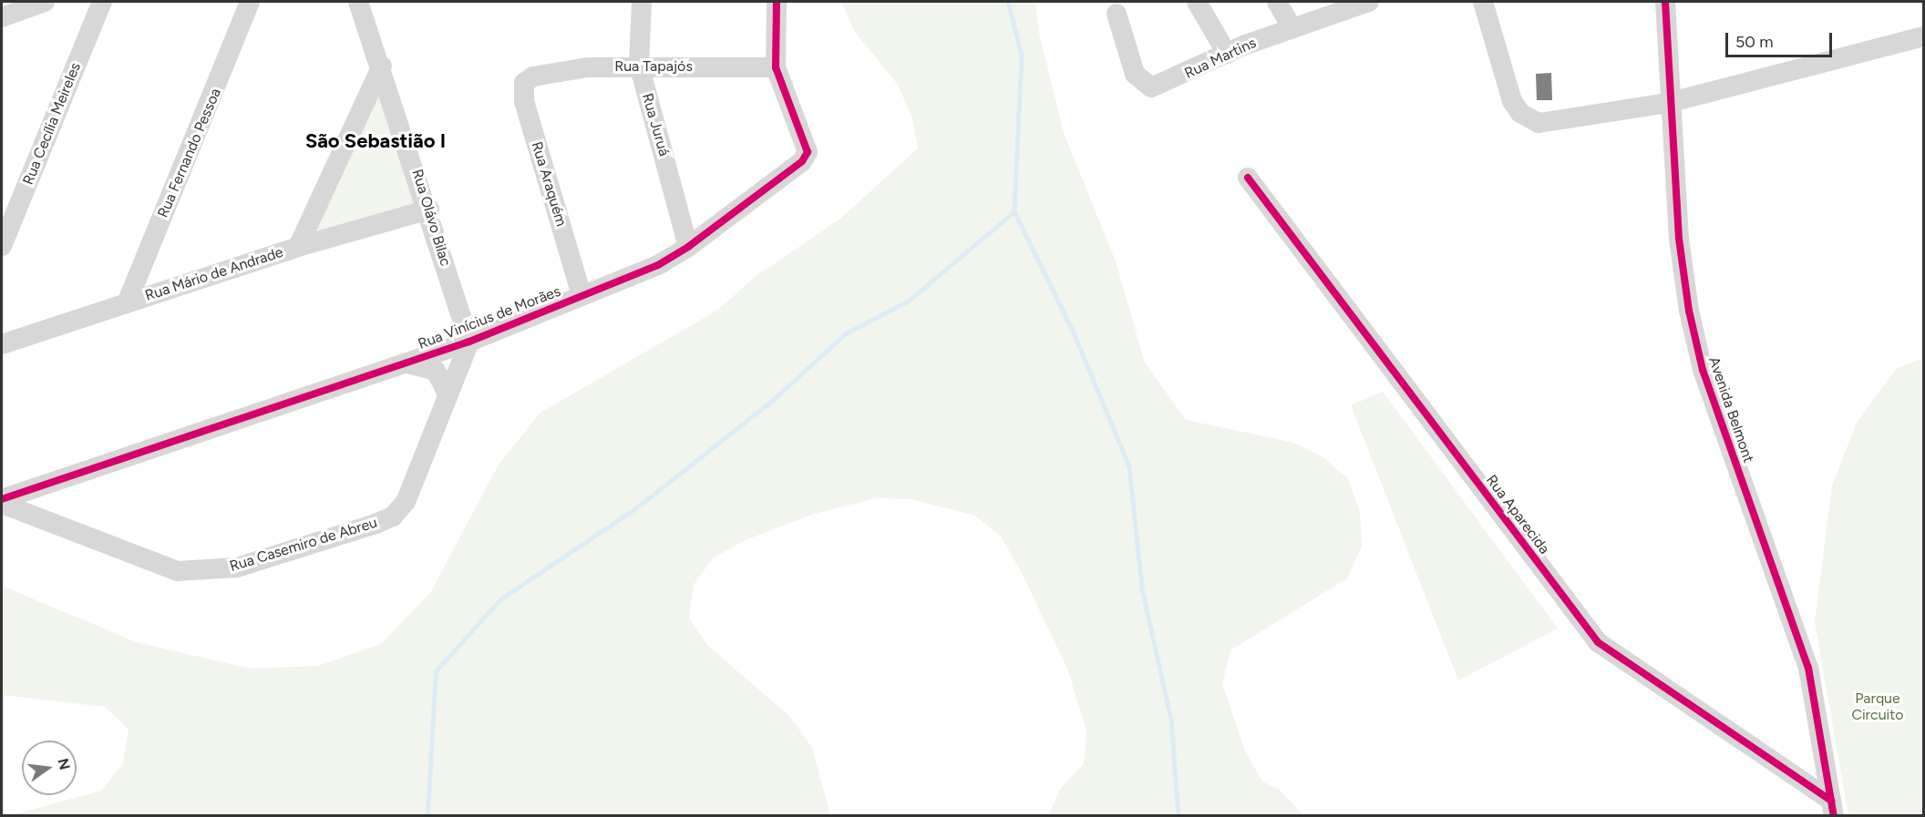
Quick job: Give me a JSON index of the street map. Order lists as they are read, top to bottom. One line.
{"streets":{"street":["Rua Martins","Rua Tapajós","Rua Cecília Meireles","Rua Juruá","Rua Fernando Pessoa","Rua Araquém","Rua Olávo Bilac","Rua Mário de Andrade","Rua Vinícius de Morães","Avenida Belmont","Rua Aparecida","Rua Casemiro de Abreu"]},"crossings":[["Rua Tapajós","Rua Juruá"],["Rua Tapajós","Rua Araquém"],["Rua Tapajós","Rua Vinícius de Morães"],["Rua Juruá","Rua Vinícius de Morães"],["Rua Fernando Pessoa","Rua Mário de Andrade"],["Rua Araquém","Rua Vinícius de Morães"],["Rua Olávo Bilac","Rua Mário de Andrade"],["Rua Olávo Bilac","Rua Vinícius de Morães"],["Rua Olávo Bilac","Rua Casemiro de Abreu"],["Rua Vinícius de Morães","Rua Casemiro de Abreu"],["Avenida Belmont","Rua Aparecida"]],"districts":["São Sebastião I"],"parks":["Parque Circuito"],"scale_bar":"50 m","north":"right"}
